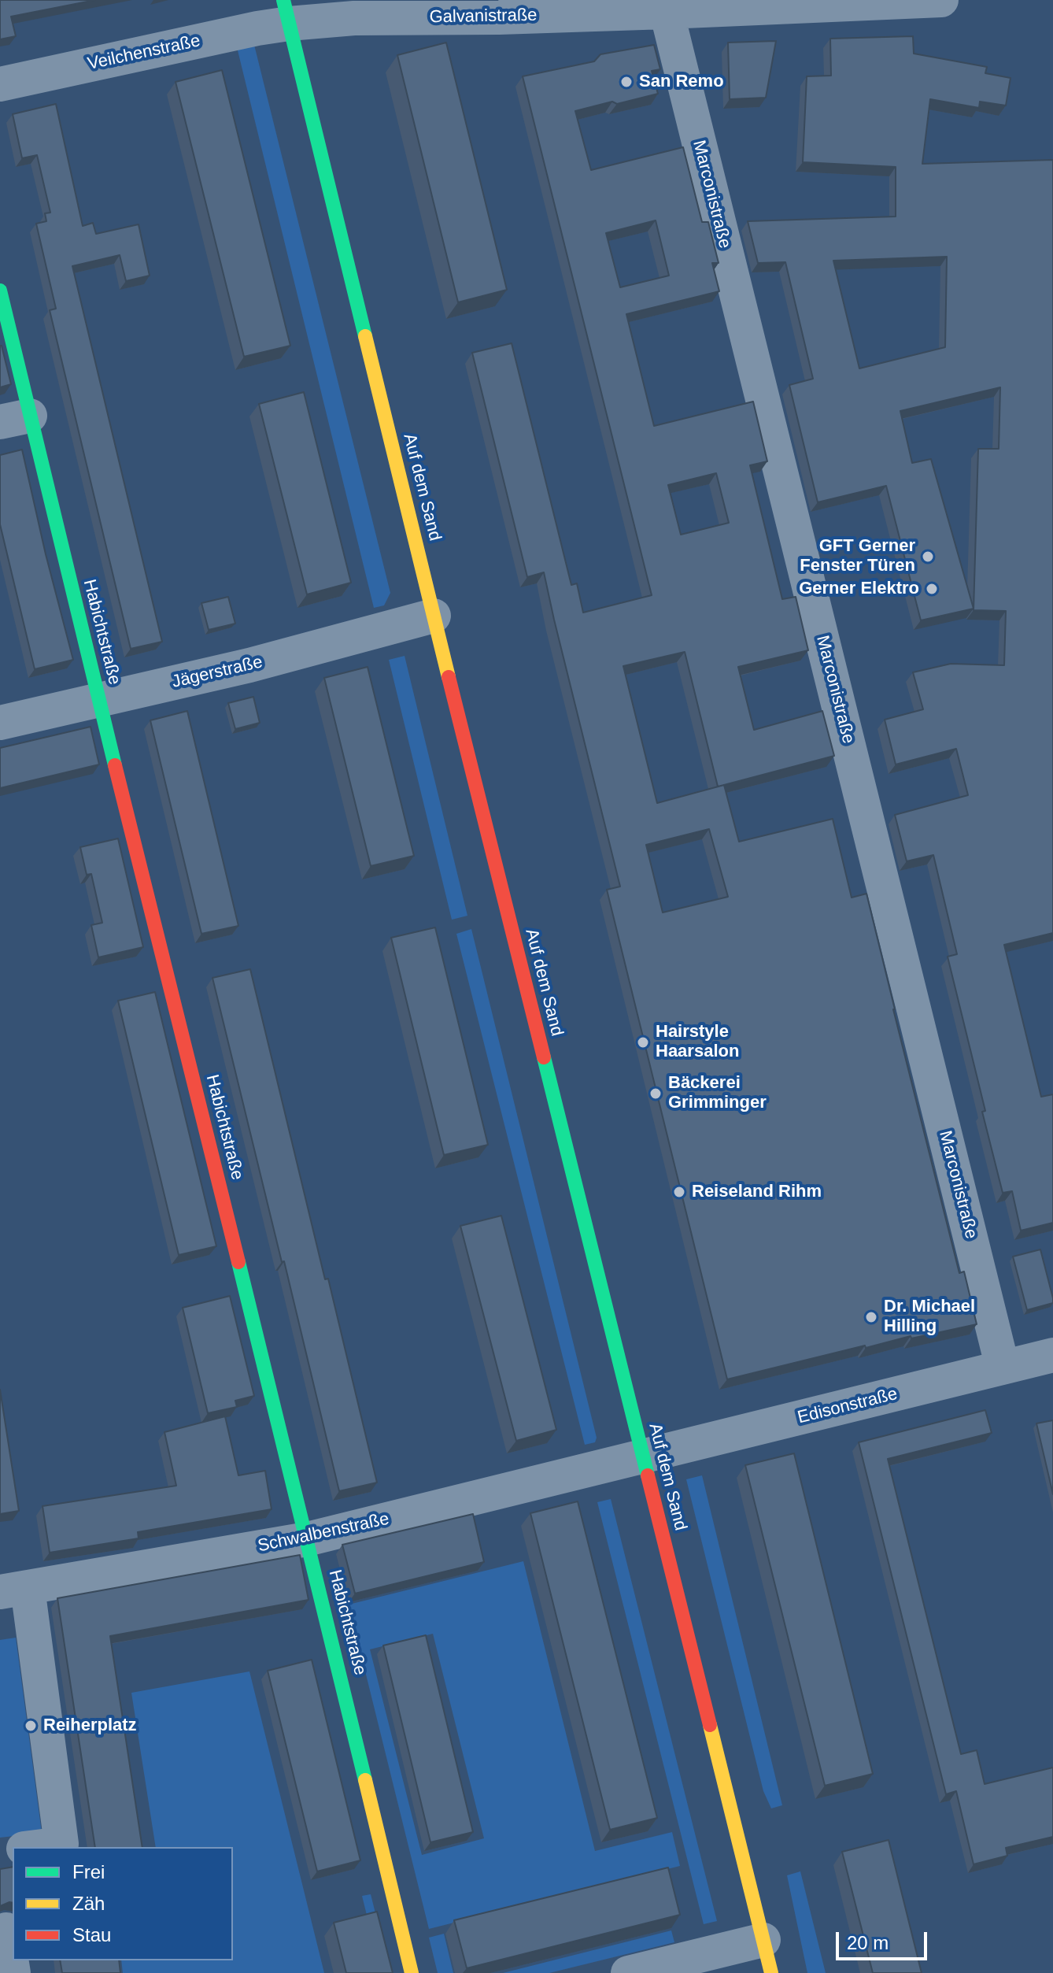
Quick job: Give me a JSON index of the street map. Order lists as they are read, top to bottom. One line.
{"streets":{"street":["Galvanistraße","Veilchenstraße","Marconistraße","Auf dem Sand","Habichtstraße","Jägerstraße","Edisonstraße","Schwalbenstraße"]},"crossings":[["Galvanistraße","Veilchenstraße"],["Galvanistraße","Marconistraße"],["Galvanistraße","Auf dem Sand"],["Veilchenstraße","Auf dem Sand"],["Marconistraße","Edisonstraße"],["Auf dem Sand","Jägerstraße"],["Auf dem Sand","Edisonstraße"],["Auf dem Sand","Schwalbenstraße"],["Habichtstraße","Jägerstraße"],["Habichtstraße","Schwalbenstraße"],["Edisonstraße","Schwalbenstraße"]],"places":["San Remo","GFT Gerner Fenster Türen","Gerner Elektro","Hairstyle Haarsalon","Bäckerei Grimminger","Reiseland Rihm","Dr. Michael Hilling","Reiherplatz"],"legend":["Frei","Zäh","Stau"],"scale_bar":"20 m"}
